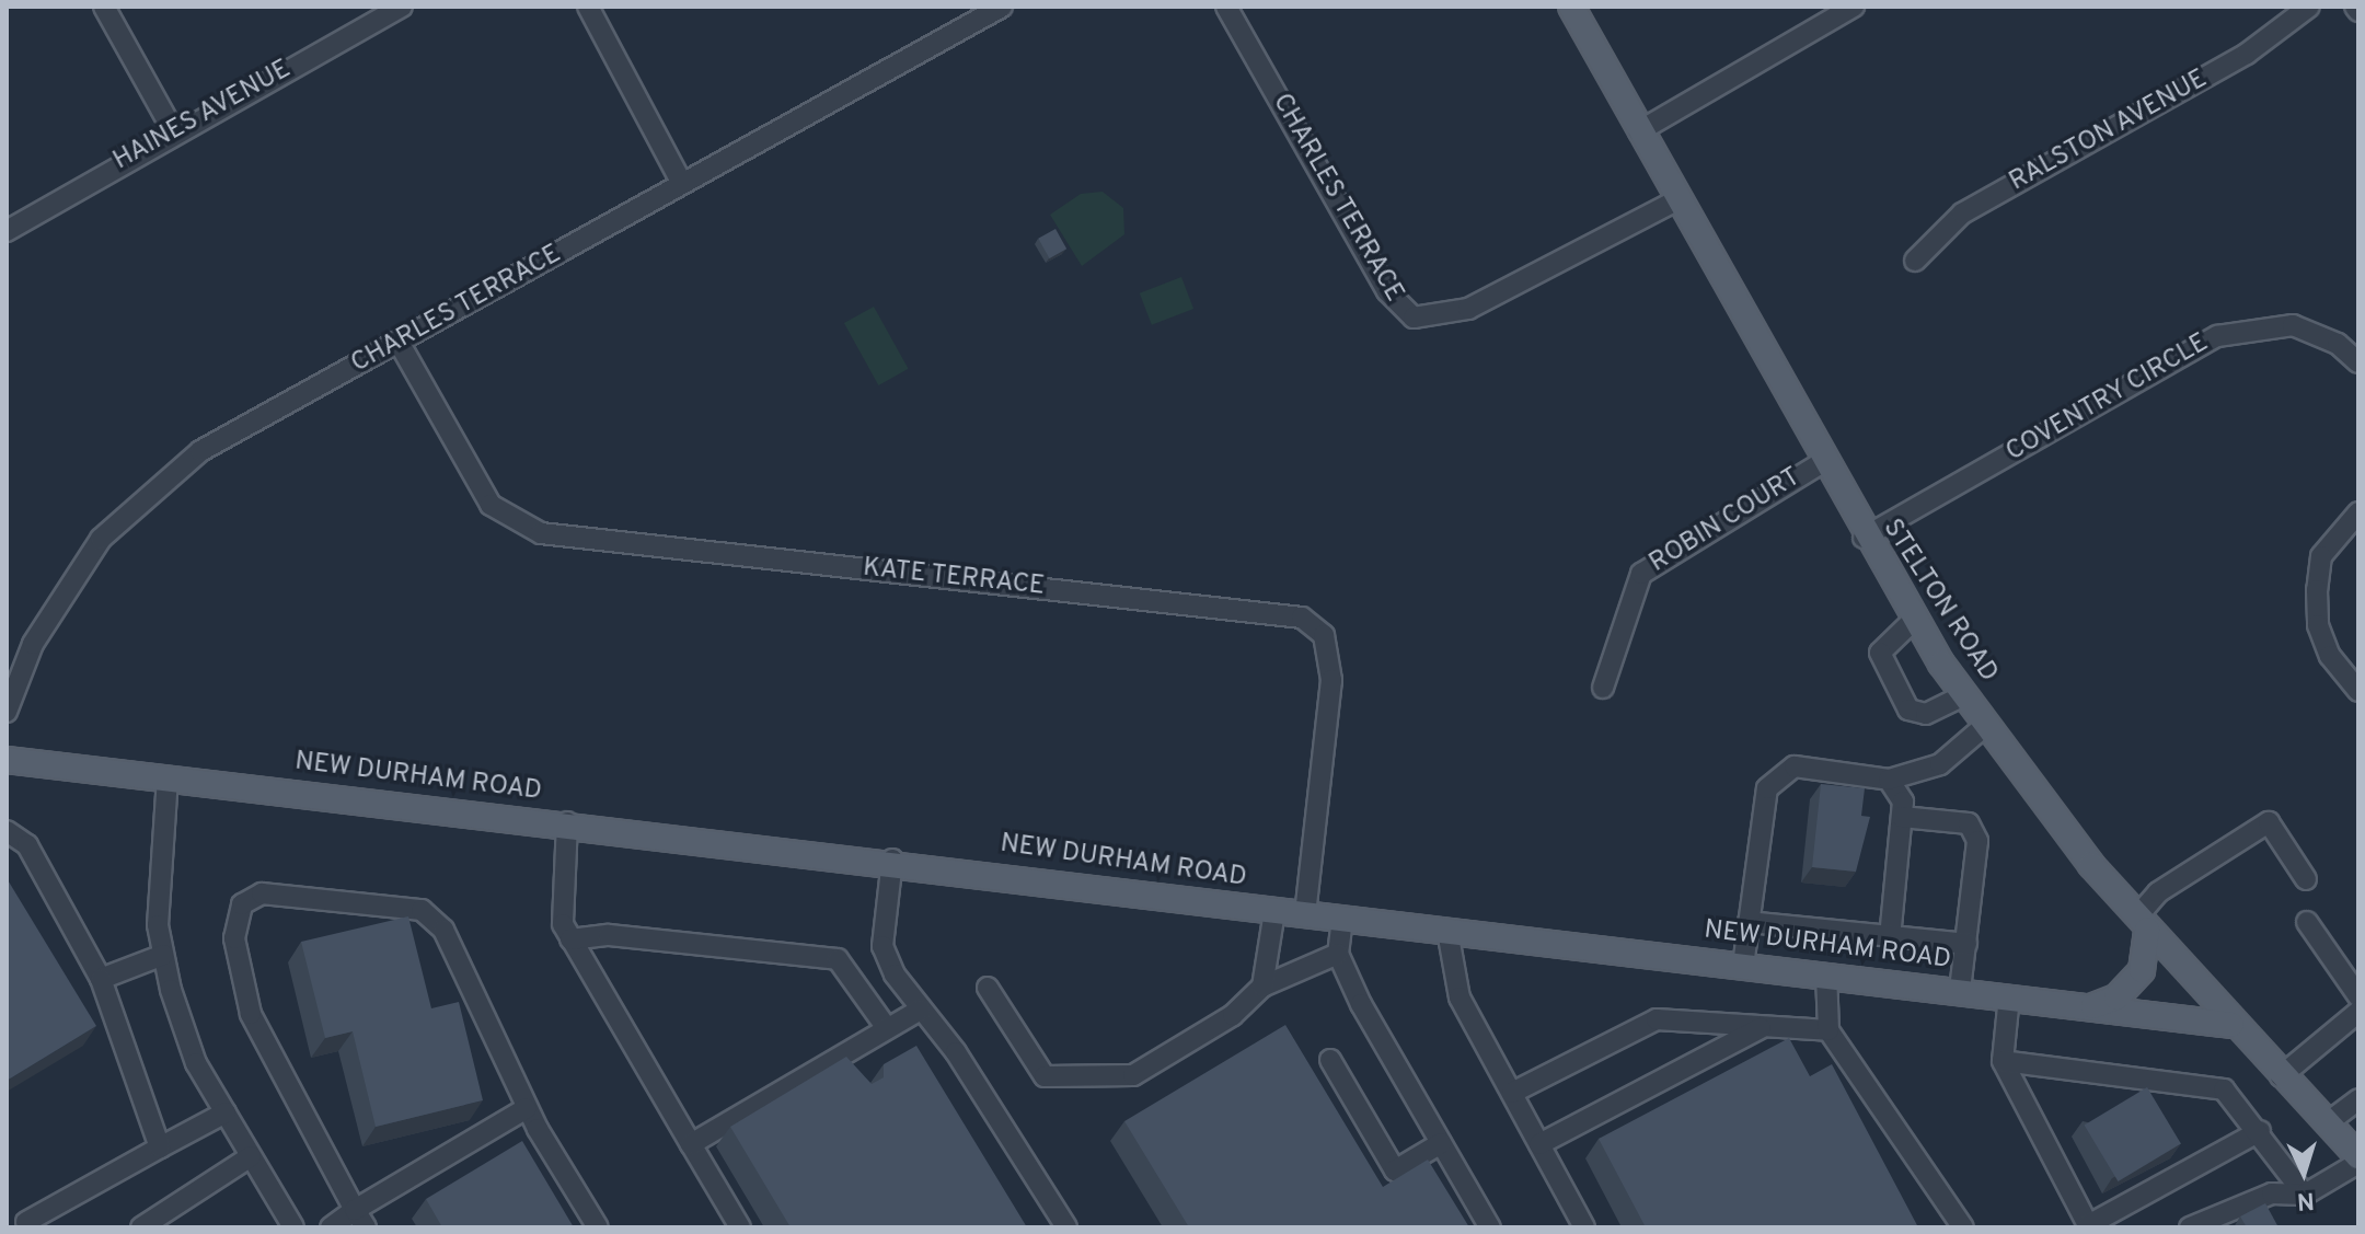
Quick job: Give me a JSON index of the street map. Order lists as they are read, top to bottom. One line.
{"streets":{"main road":["STELTON ROAD","NEW DURHAM ROAD"],"street":["HAINES AVENUE","RALSTON AVENUE","CHARLES TERRACE","COVENTRY CIRCLE","ROBIN COURT","KATE TERRACE"]},"crossings":[["CHARLES TERRACE","KATE TERRACE"],["CHARLES TERRACE","STELTON ROAD"],["COVENTRY CIRCLE","STELTON ROAD"],["ROBIN COURT","STELTON ROAD"],["KATE TERRACE","NEW DURHAM ROAD"],["STELTON ROAD","NEW DURHAM ROAD"]],"north":"bottom"}
